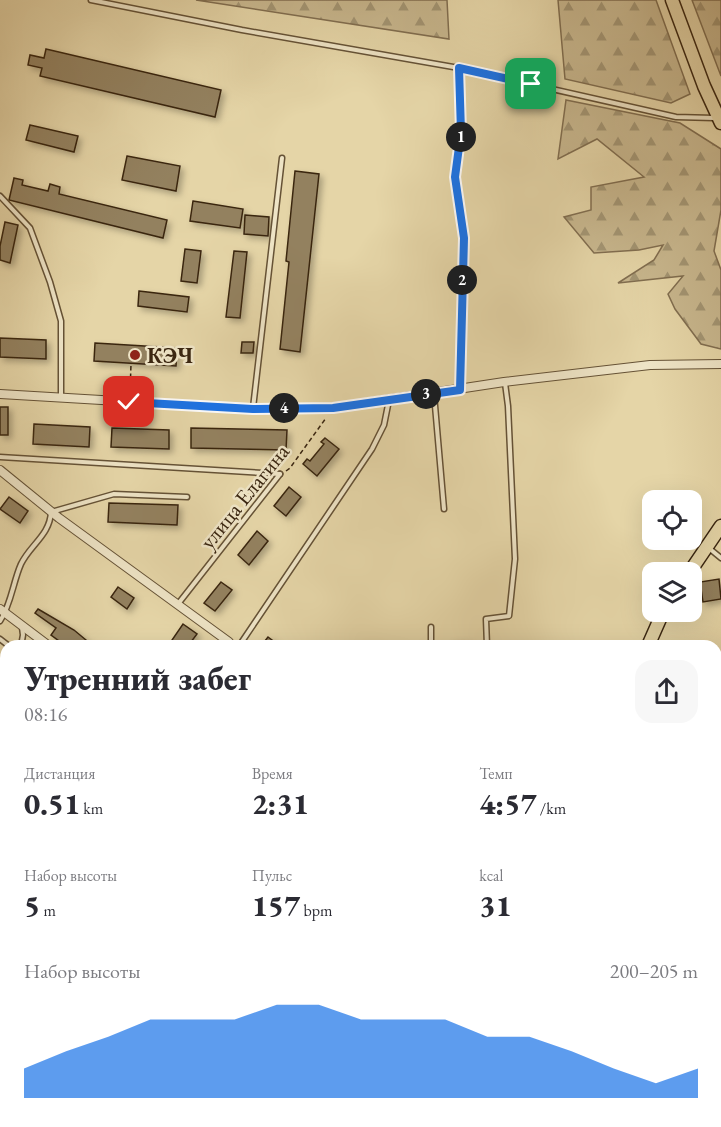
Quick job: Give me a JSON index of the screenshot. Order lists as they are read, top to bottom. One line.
{"streets":{"lane":["улица Елагина"]},"places":["КЭЧ"],"page":{"pins":["1","2","3","4"],"heading":["Утренний забег","08:16"],"stats":[["Дистанция","0.51 km"],["Время","2:31"],["Темп","4:57 /km"],["Набор высоты","5 m"],["Пульс","157 bpm"],["kcal","31"]],"chart":["Набор высоты","200–205 m"]}}
